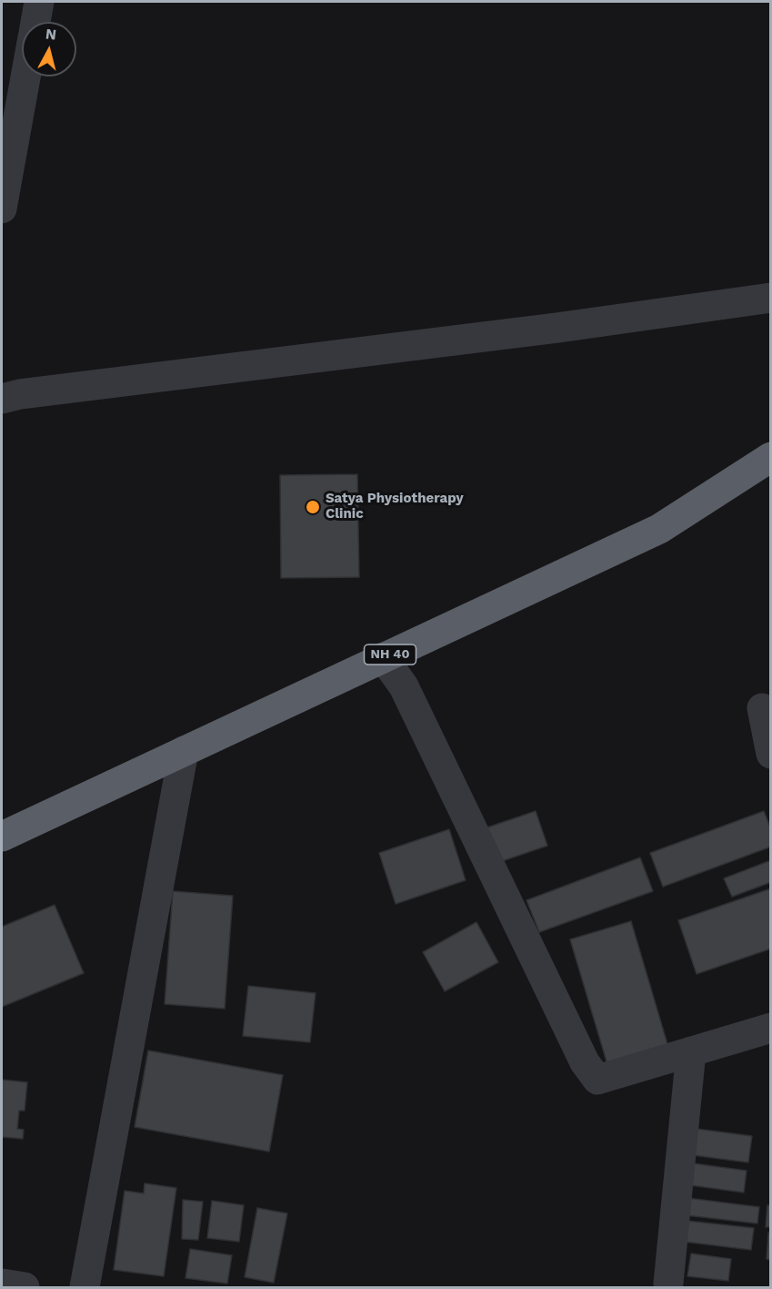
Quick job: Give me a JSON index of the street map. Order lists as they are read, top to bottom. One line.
{"streets":{"highway":["NH 40"]},"places":["Satya Physiotherapy Clinic"],"north":"top"}
